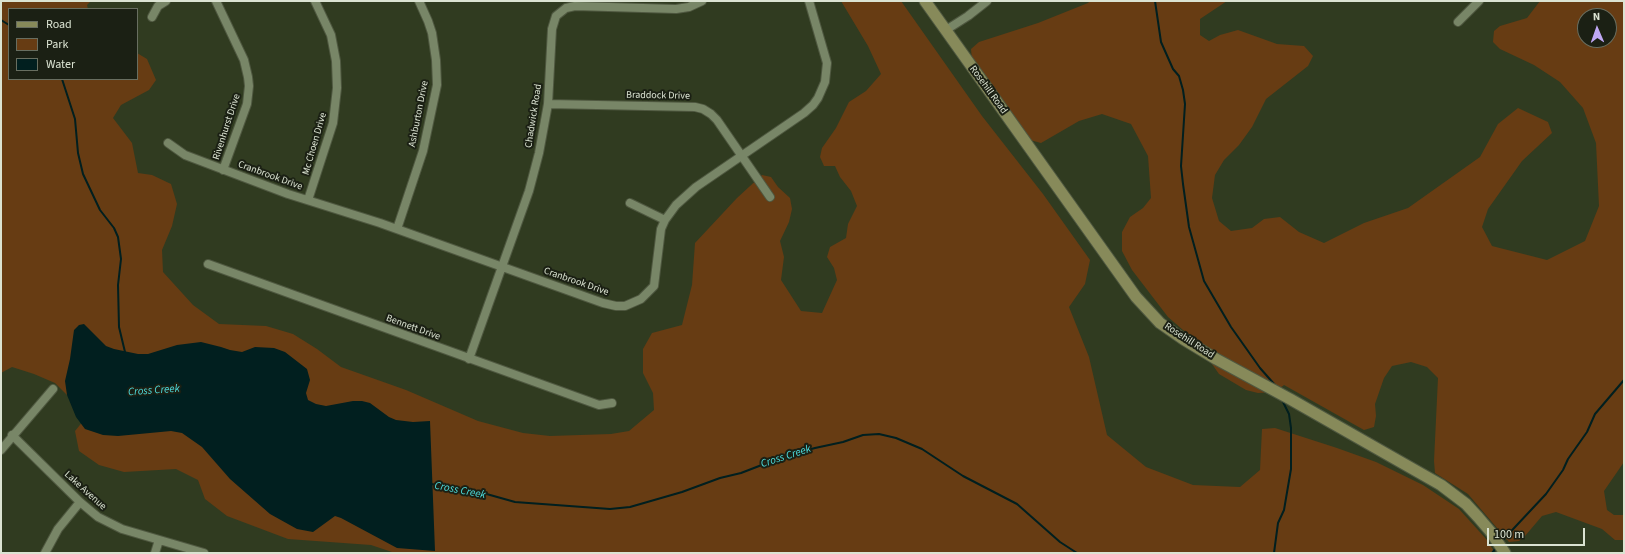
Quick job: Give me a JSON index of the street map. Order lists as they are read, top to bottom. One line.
{"streets":{"main road":["Rosehill Road"],"street":["Braddock Drive","Ashburton Drive","Chadwick Road","Rivenhurst Drive","Mc Choen Drive","Cranbrook Drive","Bennett Drive","Lake Avenue"]},"crossings":[["Braddock Drive","Chadwick Road"],["Braddock Drive","Cranbrook Drive"],["Ashburton Drive","Cranbrook Drive"],["Chadwick Road","Cranbrook Drive"],["Chadwick Road","Bennett Drive"],["Rivenhurst Drive","Cranbrook Drive"],["Mc Choen Drive","Cranbrook Drive"]],"water":["Cross Creek"],"legend":["Road","Park","Water"],"scale_bar":"100 m","north":"top"}
